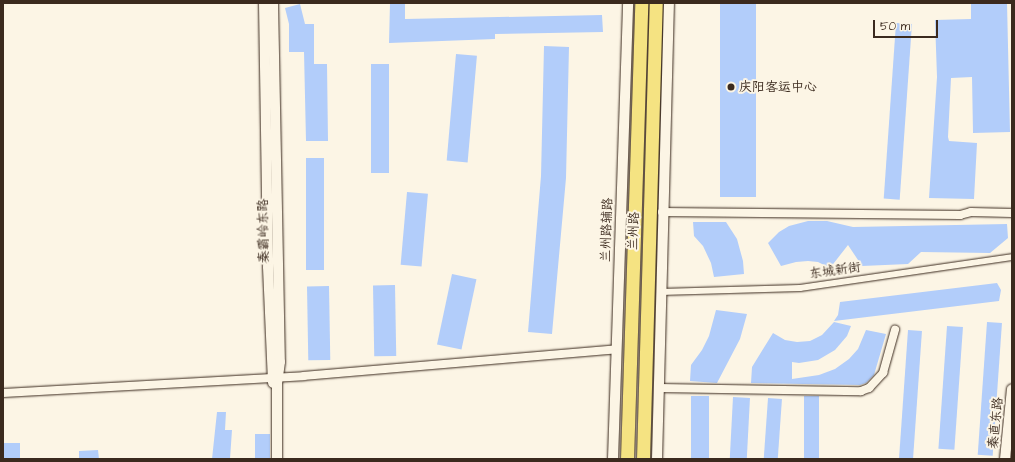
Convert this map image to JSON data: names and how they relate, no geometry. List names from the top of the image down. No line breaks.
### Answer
{"streets":{"main road":["兰州路"],"street":["兰州路辅路","秦霸岭东路","东城新街","秦直东路"]},"places":["庆阳客运中心"],"scale_bar":"50 m"}
